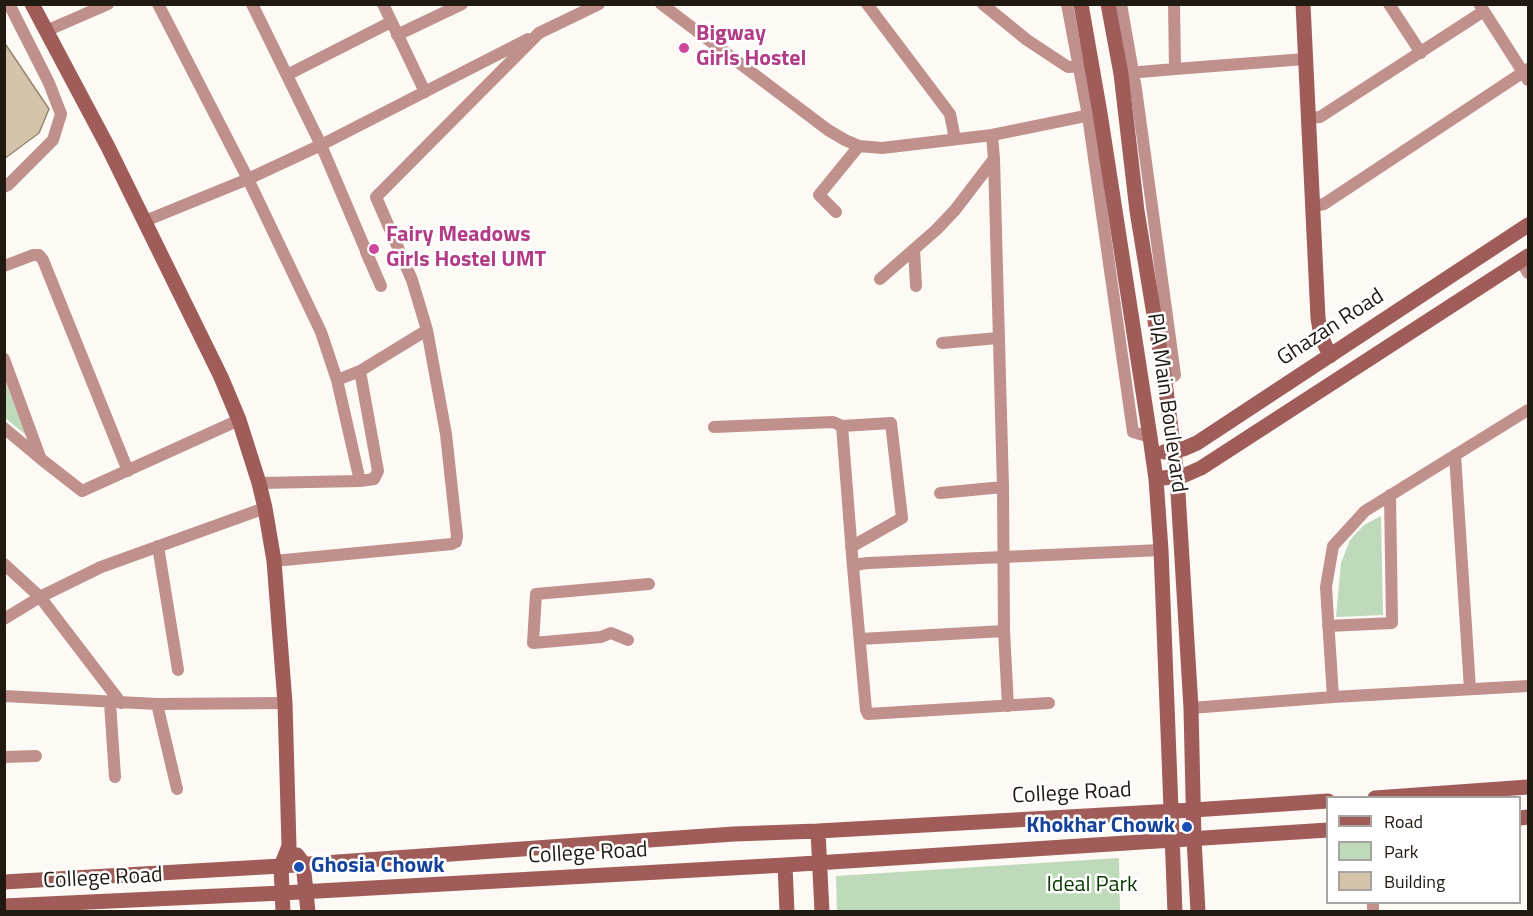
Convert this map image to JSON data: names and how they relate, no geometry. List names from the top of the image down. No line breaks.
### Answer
{"streets":{"main road":["Ghazan Road","PIA Main Boulevard","College Road"]},"crossings":[["Ghazan Road","PIA Main Boulevard"],["PIA Main Boulevard","College Road"]],"parks":["Ideal Park"],"places":["Bigway Girls Hostel","Fairy Meadows Girls Hostel UMT","Khokhar Chowk","Ghosia Chowk"],"legend":["Road","Park","Building"]}
